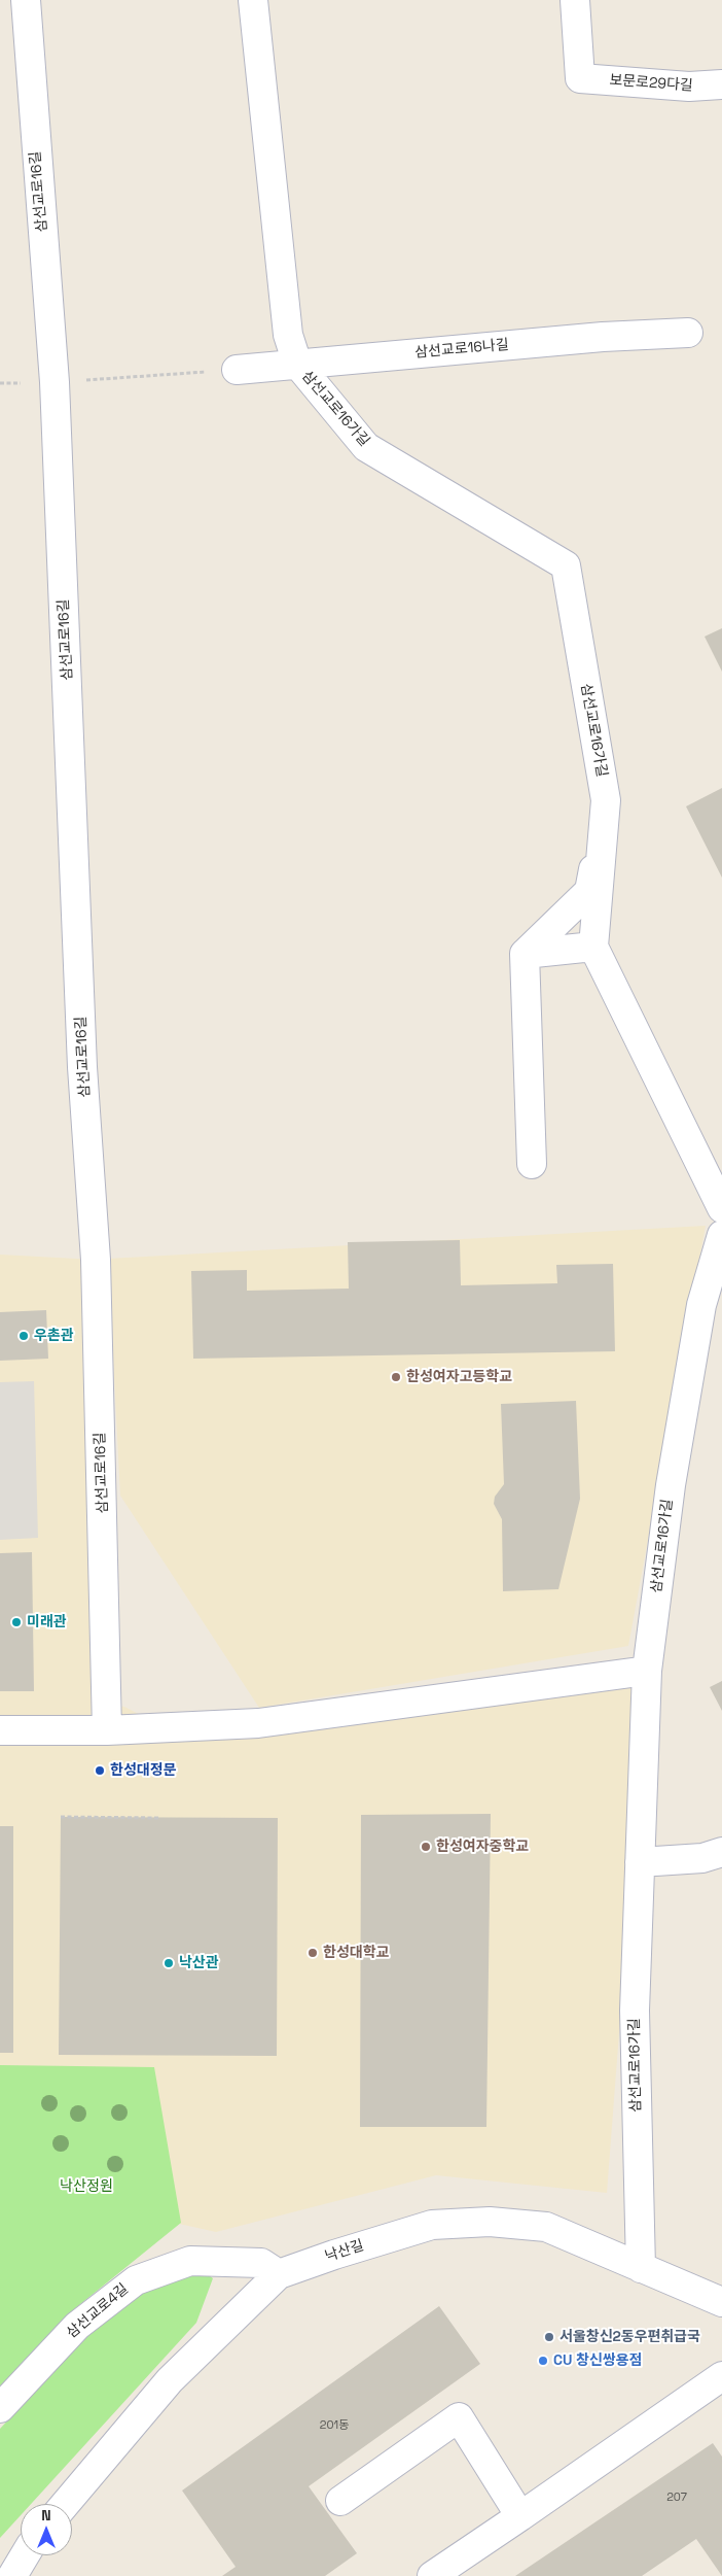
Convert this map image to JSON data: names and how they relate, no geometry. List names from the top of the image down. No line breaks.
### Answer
{"streets":{"street":["보문로29다길","삼선교로16길","삼선교로16나길","삼선교로16가길","낙산길","삼선교로4길"]},"crossings":[["삼선교로16나길","삼선교로16가길"],["삼선교로16가길","낙산길"],["낙산길","삼선교로4길"]],"parks":["낙산정원"],"places":["우촌관","한성여자고등학교","미래관","한성대정문","한성여자중학교","한성대학교","낙산관","서울창신2동우편취급국","CU 창신쌍용점"],"house_numbers":["201동","207"],"north":"top"}
